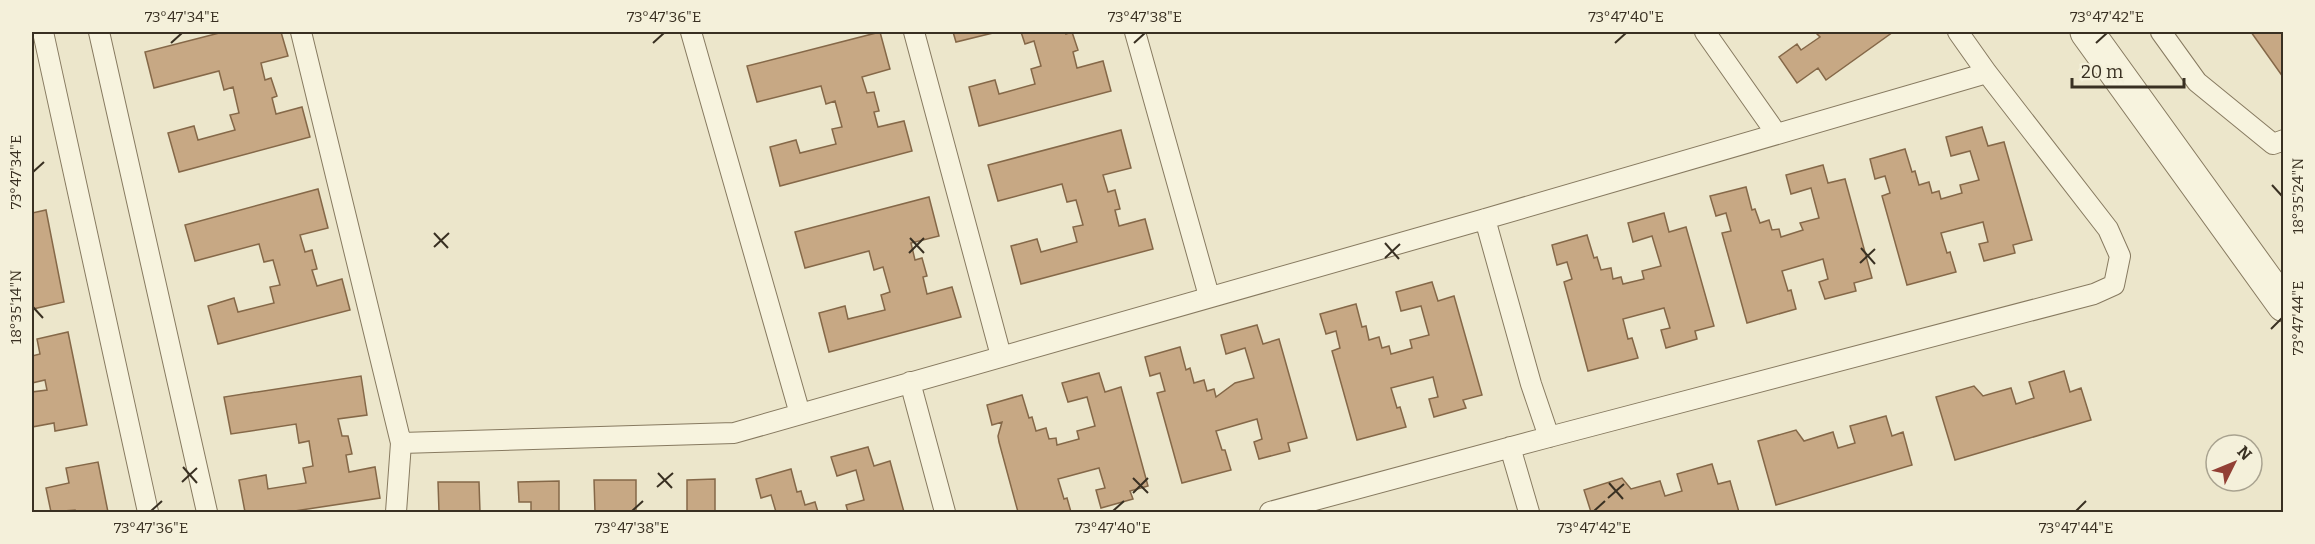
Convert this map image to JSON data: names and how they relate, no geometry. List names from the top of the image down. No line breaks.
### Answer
{"scale_bar":"20 m","north":"top right","coordinates":["73°47'34\"E","73°47'36\"E","73°47'38\"E","73°47'40\"E","73°47'42\"E","18°35'24\"N","18°35'14\"N","73°47'44\"E"]}
